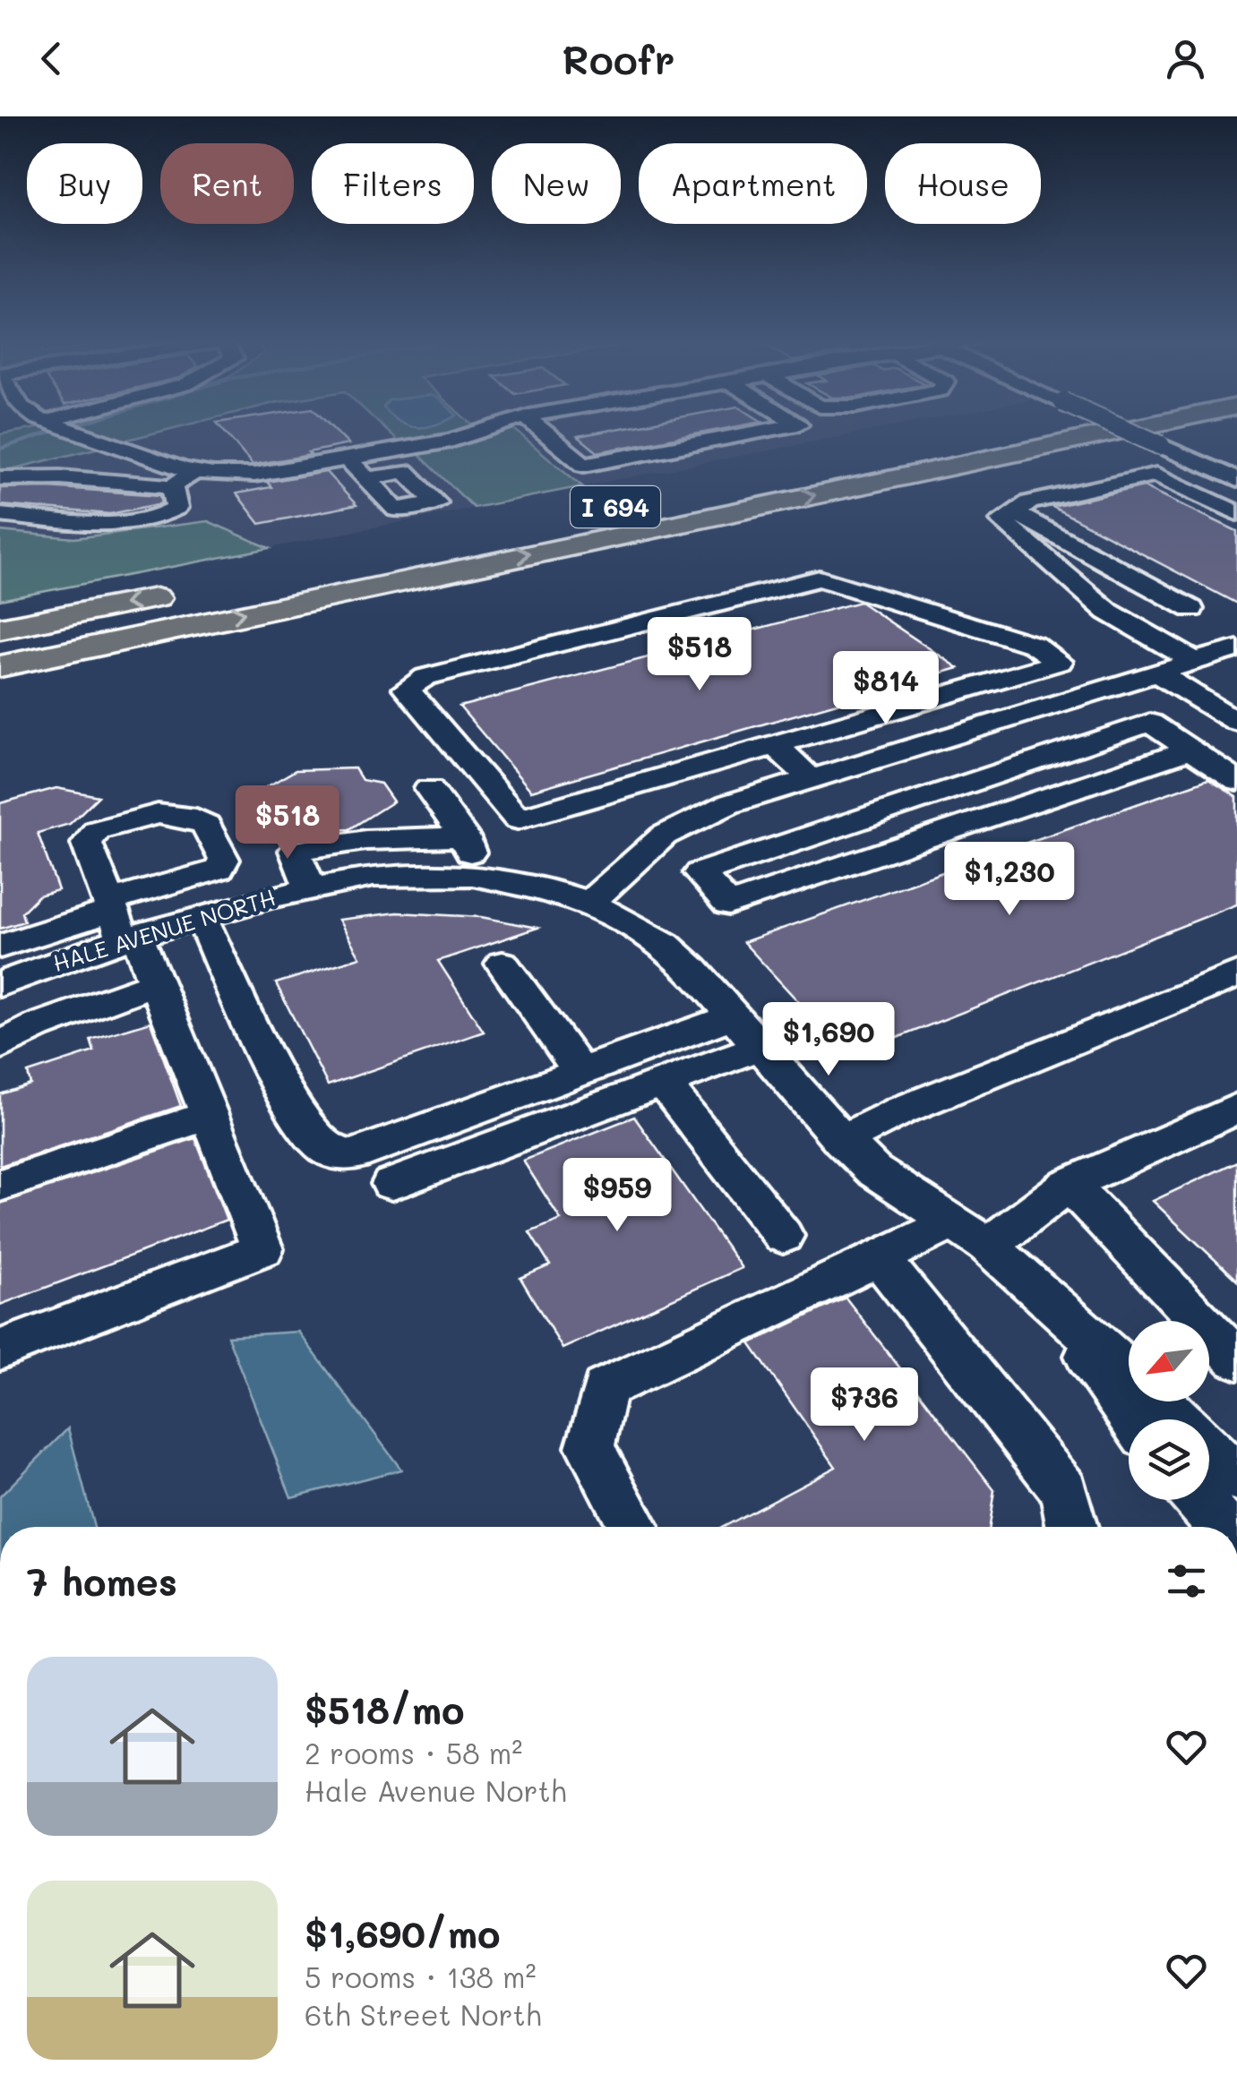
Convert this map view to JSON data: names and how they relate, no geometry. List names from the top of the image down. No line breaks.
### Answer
{"streets":{"highway":["I 694"],"street":["HALE AVENUE NORTH"]},"north":"bottom left","page":{"header":"Roofr","chip":["Buy","Rent","Filters","New","Apartment","House"],"price":["$518","$814","$518","$1,230","$1,690","$959","$736"],"heading":"7 homes","list":[{"name":"$518/mo","note":"2 rooms · 58 m² · Hale Avenue North"},{"name":"$1,690/mo","note":"5 rooms · 138 m² · 6th Street North"}]}}
